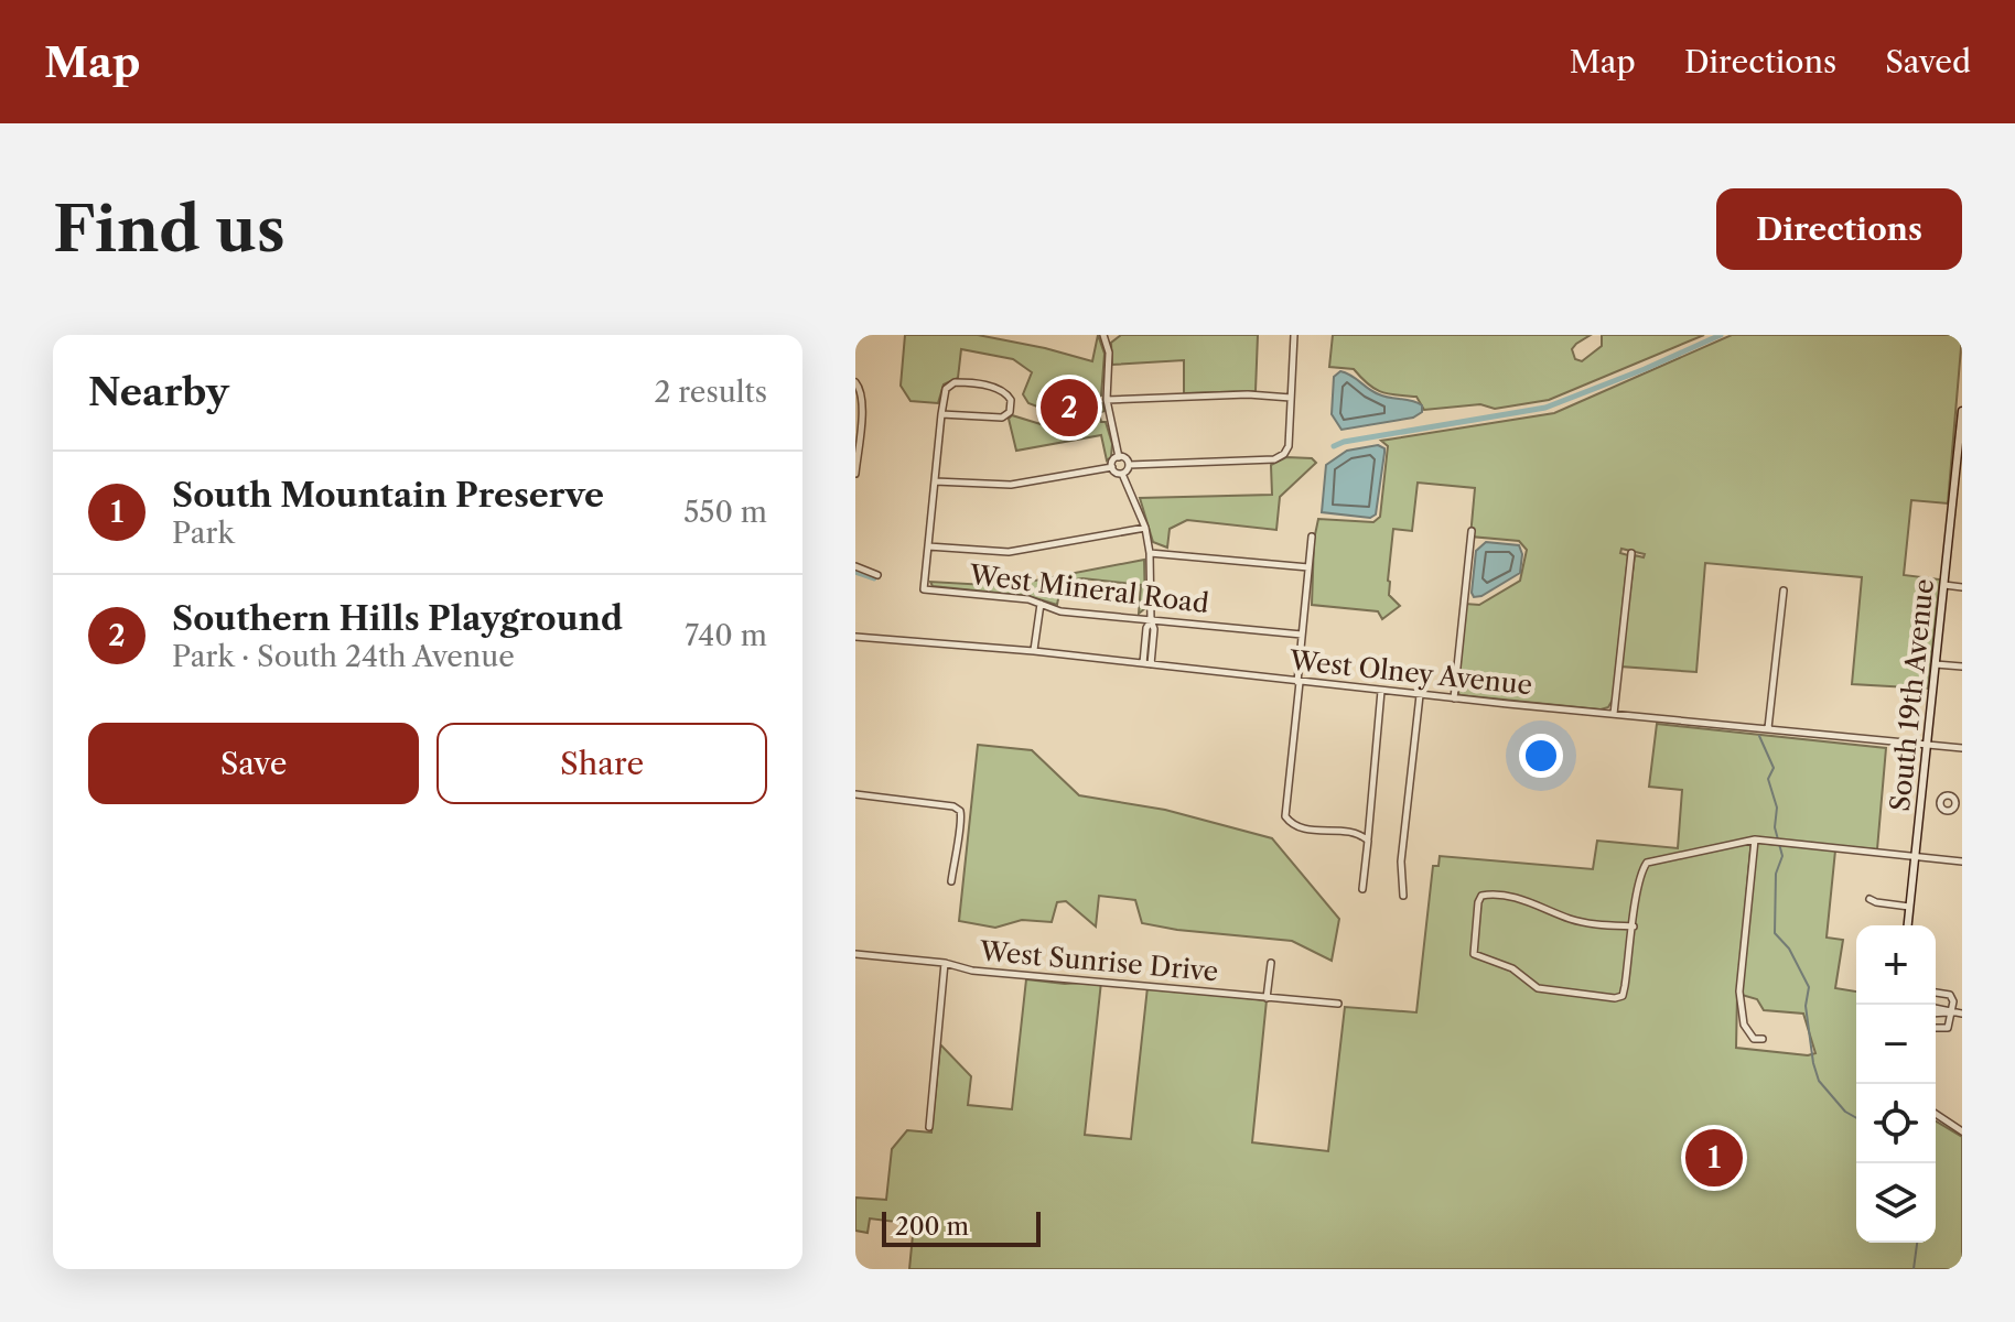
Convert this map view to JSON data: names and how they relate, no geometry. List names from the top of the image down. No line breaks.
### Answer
{"streets":{"street":["West Mineral Road","West Olney Avenue","South 19th Avenue","West Sunrise Drive"]},"crossings":[["West Olney Avenue","South 19th Avenue"]],"scale_bar":"200 m","page":{"header":"Map","nav":["Map","Directions","Saved"],"buttons":["Directions",["Save","Share"]],"title":"Find us","heading":["Nearby","2 results"],"pins":["2","1"],"list":[{"mark":"1","name":"South Mountain Preserve","note":"Park","value":"550 m"},{"mark":"2","name":"Southern Hills Playground","note":"Park · South 24th Avenue","value":"740 m"}],"map_buttons":["+","−"],"scale":"200 m"}}
